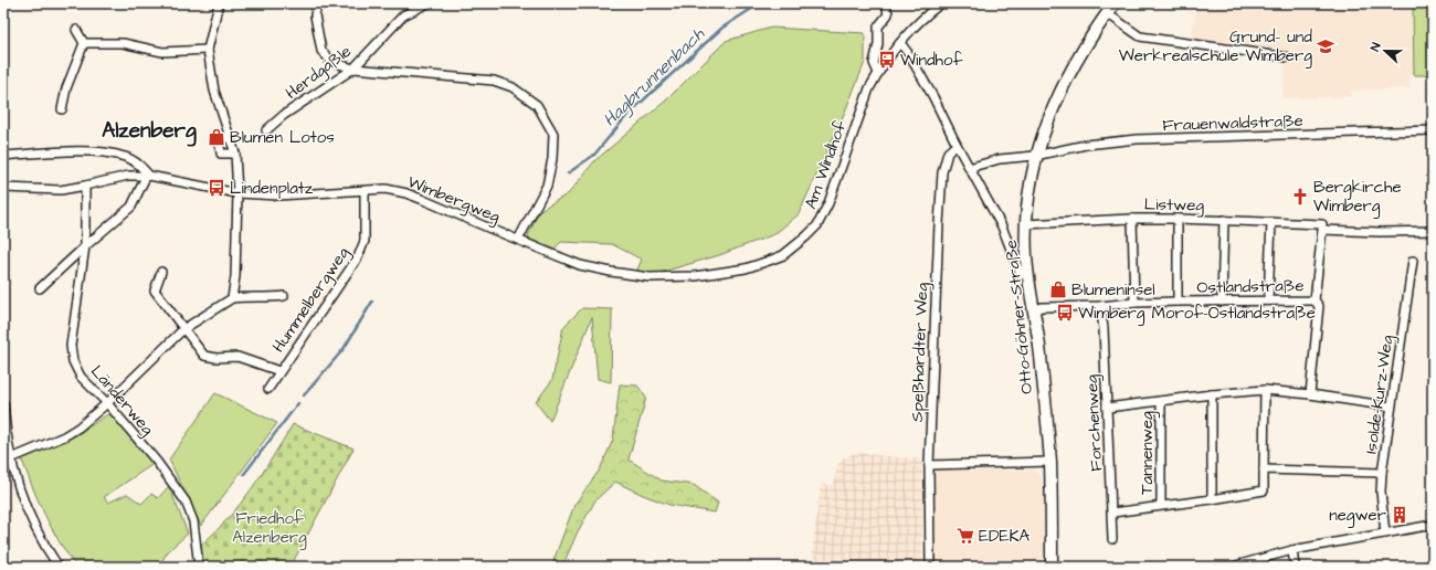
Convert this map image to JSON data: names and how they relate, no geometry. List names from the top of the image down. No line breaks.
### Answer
{"streets":{"street":["Herdgäßle","Frauenwaldstraße","Am Windhof","Wimbergweg","Listweg","Ostlandstraße","Hummelbergweg","Otto-Göhner-Straße","Speßhardter Weg","Isolde-Kurz-Weg","Länderweg","Forchenweg","Tannenweg"]},"crossings":[["Frauenwaldstraße","Otto-Göhner-Straße"],["Am Windhof","Wimbergweg"],["Wimbergweg","Hummelbergweg"],["Wimbergweg","Länderweg"],["Listweg","Otto-Göhner-Straße"],["Ostlandstraße","Otto-Göhner-Straße"],["Ostlandstraße","Forchenweg"]],"districts":["Alzenberg"],"water":["Hagbrunnenbach"],"parks":["Friedhof Alzenberg"],"places":{"school or university":["Grund- und Werkrealschule Wimberg"],"bus stop":["Windhof","Lindenplatz","Wimberg Morof-Ostlandstraße"],"shop":["Blumen Lotos","Blumeninsel"],"church":["Bergkirche Wimberg"],"building":["negwer"],"supermarket":["EDEKA"]},"north":"left"}
